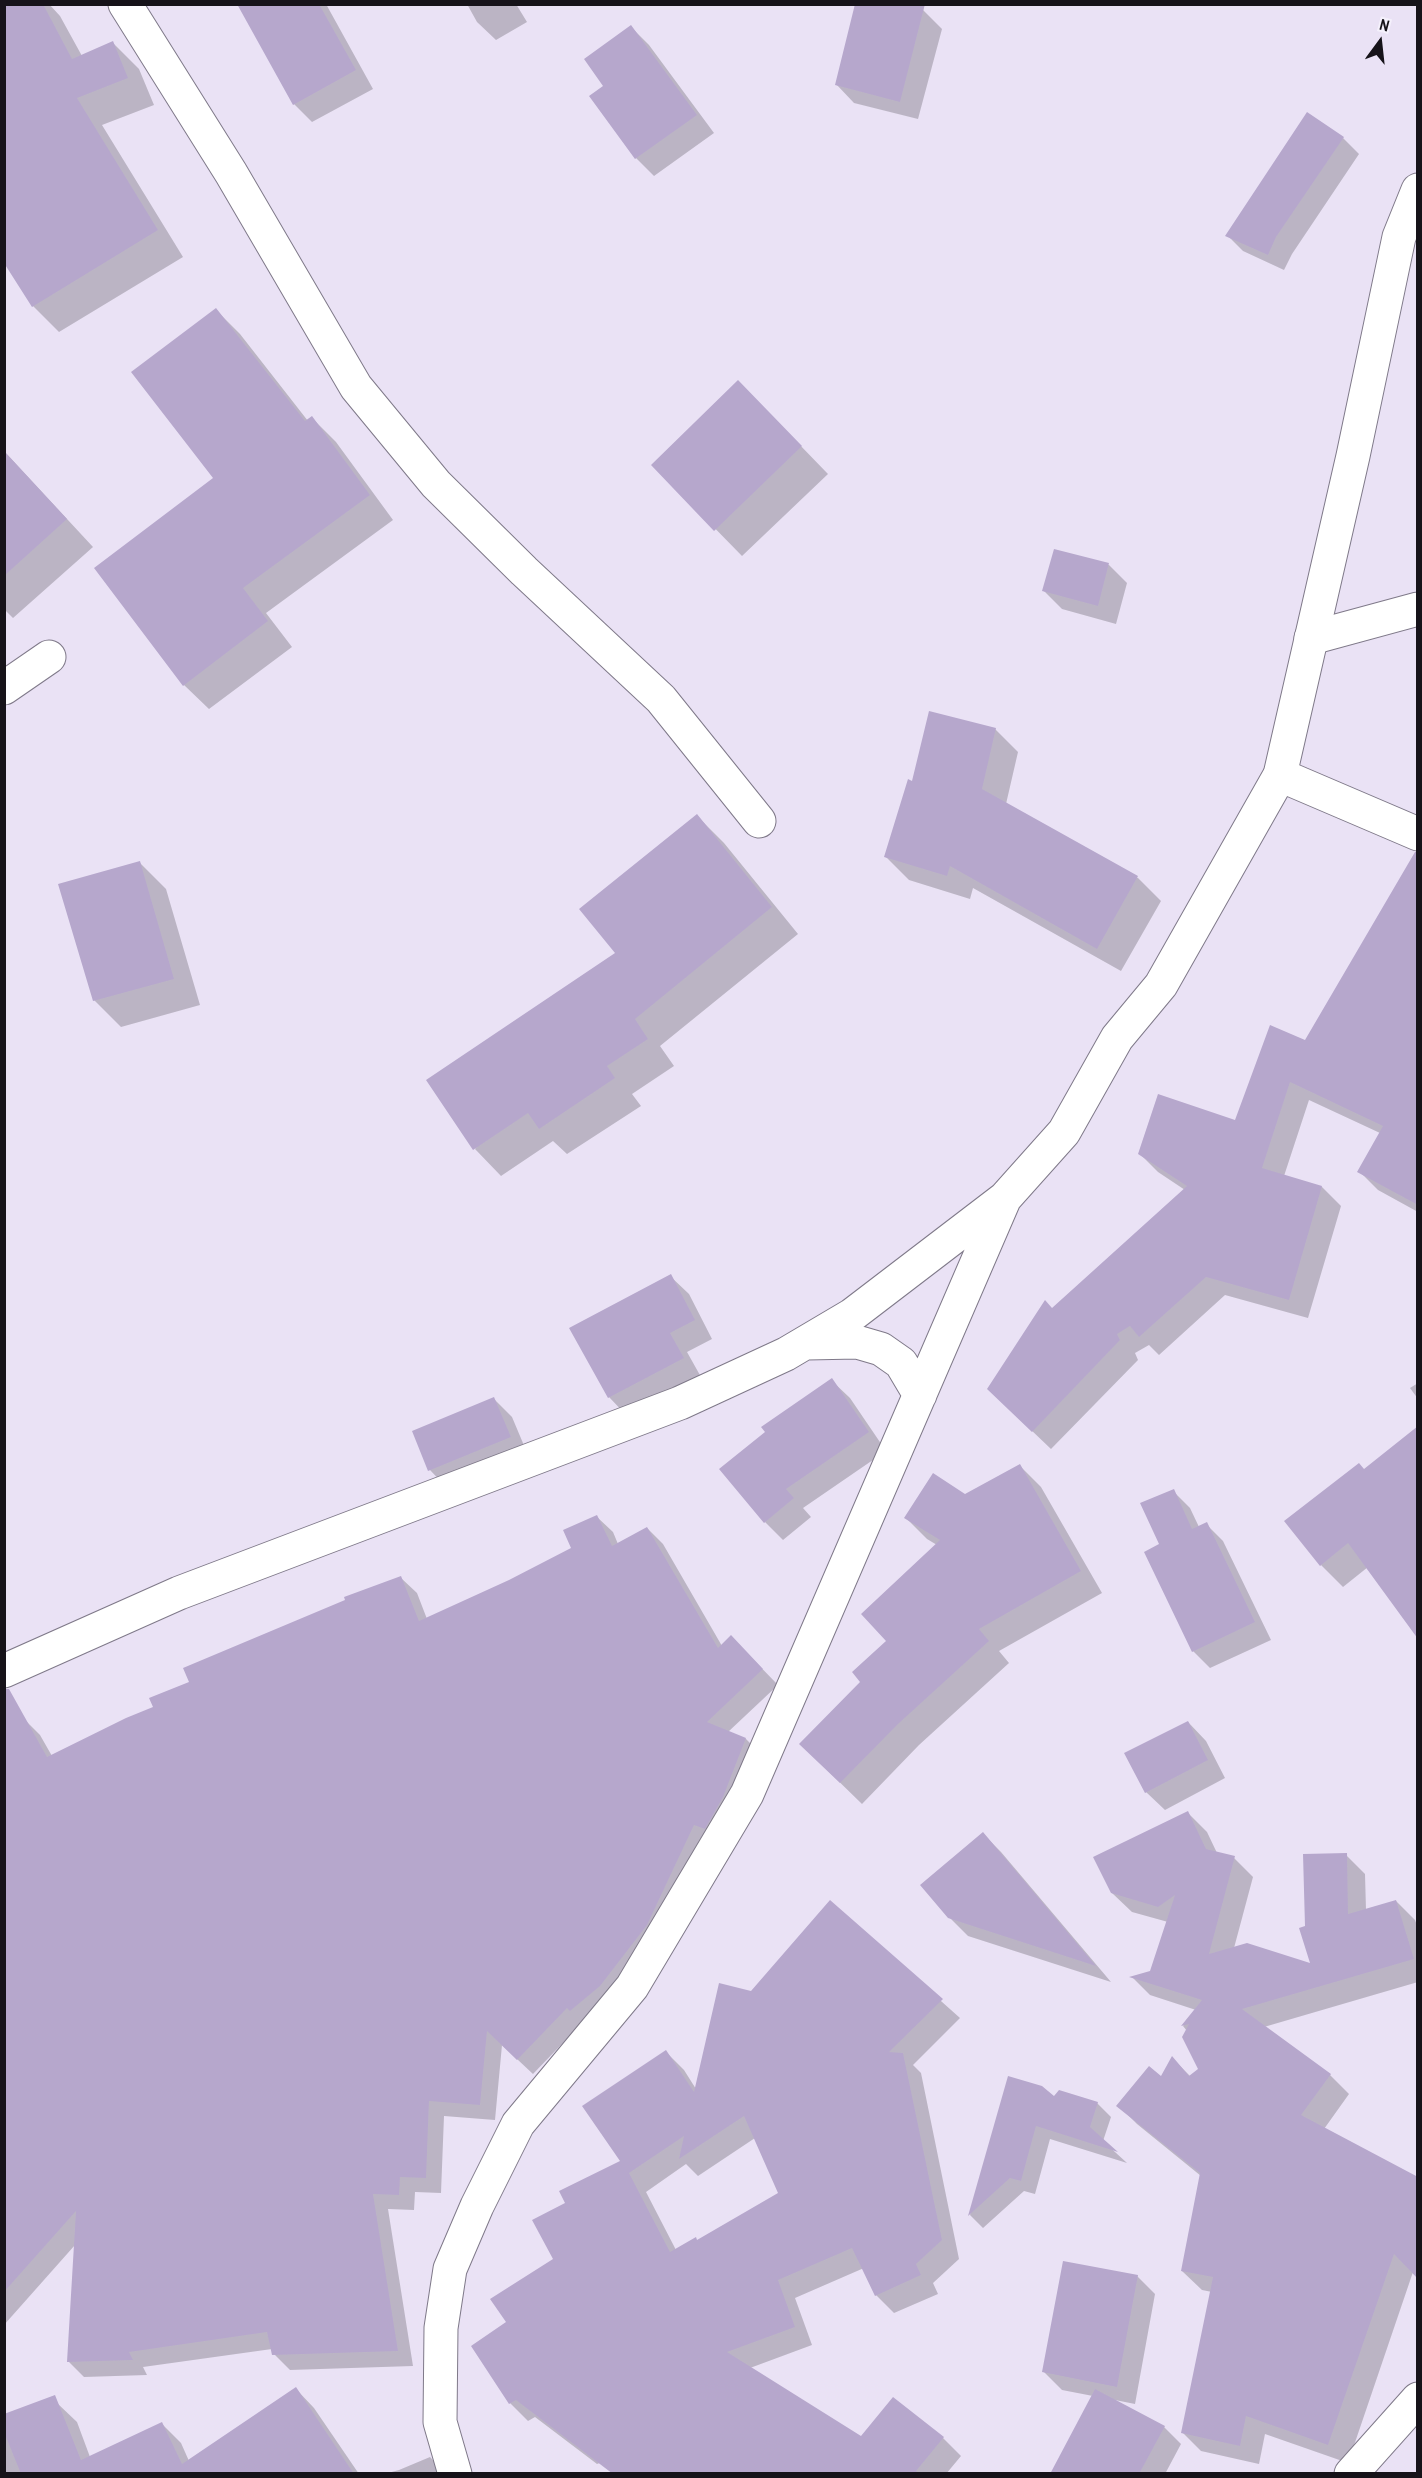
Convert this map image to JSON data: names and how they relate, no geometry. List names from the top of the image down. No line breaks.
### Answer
{"north":"top"}
